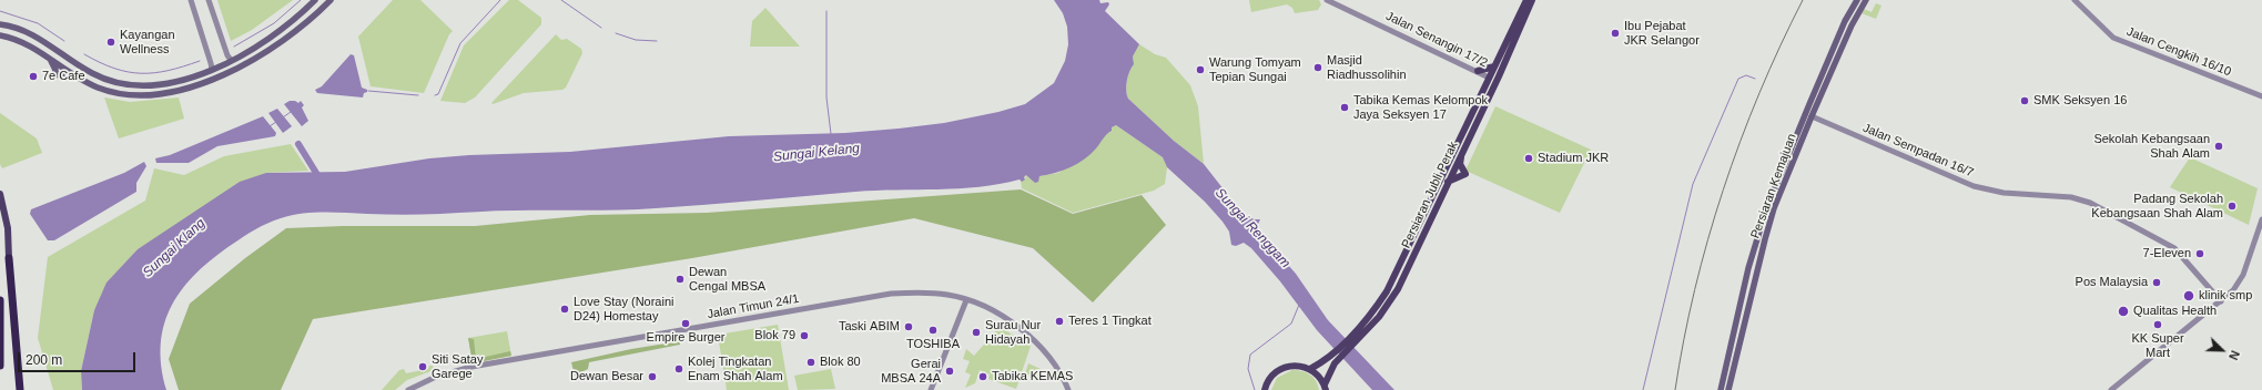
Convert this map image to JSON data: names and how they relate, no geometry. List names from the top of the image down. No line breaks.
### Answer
{"streets":{"main road":["Persiaran Kemajuan","Persiaran Jubli Perak"],"street":["Jalan Senangin 17/2","Jalan Cengkih 16/10","Jalan Sempadan 16/7","Jalan Timun 24/1"]},"crossings":[["Jalan Senangin 17/2","Persiaran Jubli Perak"],["Jalan Sempadan 16/7","Persiaran Kemajuan"]],"water":["Sungai Kelang","Sungai Renggam","Sungai Klang"],"places":["Ibu Pejabat JKR Selangor","Kayangan Wellness","Masjid Riadhussolihin","Warung Tomyam Tepian Sungai","7e Cafe","SMK Seksyen 16","Tabika Kemas Kelompok Jaya Seksyen 17","Sekolah Kebangsaan Shah Alam","Stadium JKR","Padang Sekolah Kebangsaan Shah Alam","7-Eleven","Dewan Cengal MBSA","Pos Malaysia","klinik smp","Love Stay (Noraini D24) Homestay","Qualitas Health","Teres 1 Tingkat","Empire Burger","KK Super Mart","Taski ABIM","TOSHIBA","Surau Nur Hidayah","Blok 79","Blok 80","Siti Satay Garege","Kolej Tingkatan Enam Shah Alam","Gerai MBSA 24A","Dewan Besar","Tabika KEMAS"],"scale_bar":"200 m","north":"bottom right"}
